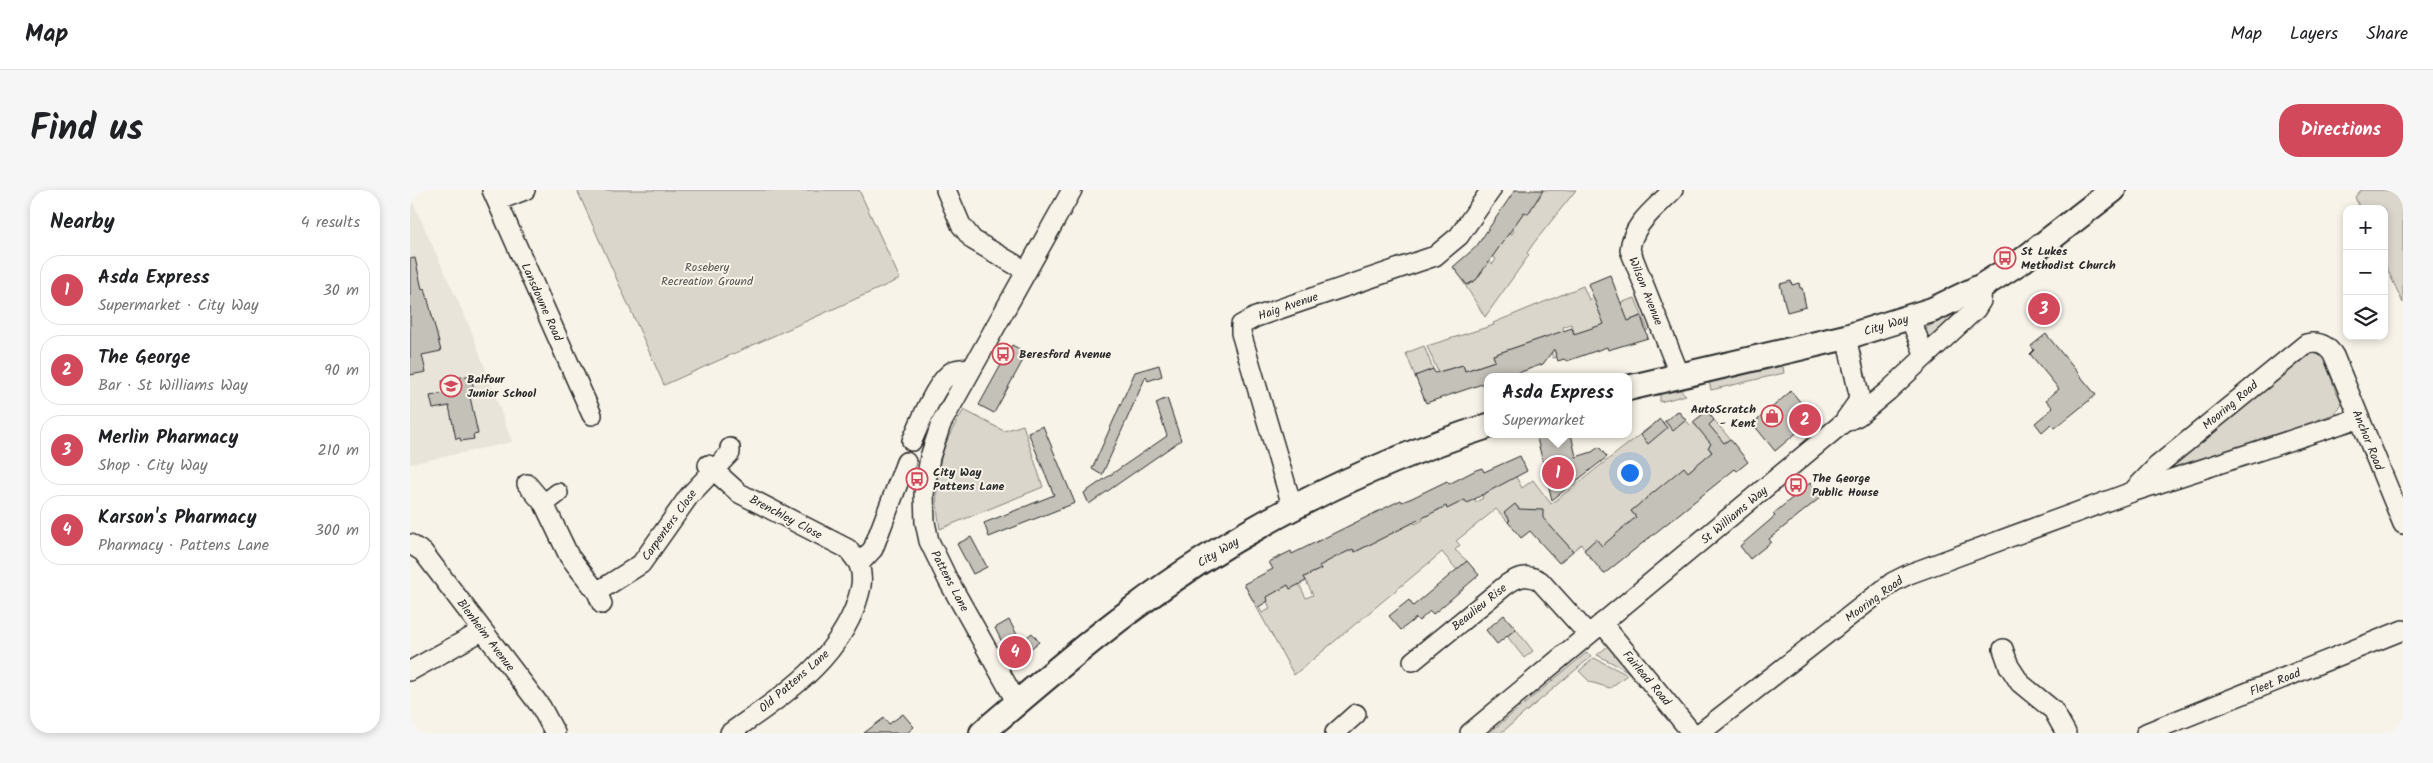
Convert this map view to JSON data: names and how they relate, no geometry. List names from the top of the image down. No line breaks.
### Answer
{"streets":{"main road":["City Way"],"street":["Wilson Avenue","Lansdowne Road","Haig Avenue","Mooring Road","Anchor Road","St Williams Way","Brenchley Close","Carpenters Close","Pattens Lane","Beaulieu Rise","Blenheim Avenue","Fairlead Road","Old Pattens Lane","Fleet Road"]},"crossings":[["Wilson Avenue","City Way"],["Haig Avenue","City Way"],["City Way","St Williams Way"],["City Way","Pattens Lane"],["Mooring Road","Anchor Road"],["St Williams Way","Beaulieu Rise"],["St Williams Way","Fairlead Road"],["Brenchley Close","Carpenters Close"],["Brenchley Close","Old Pattens Lane"],["Beaulieu Rise","Fairlead Road"]],"parks":["Rosebery Recreation Ground"],"places":{"bus stop":["St Lukes Methodist Church","Beresford Avenue","City Way Pattens Lane","The George Public House"],"school or university":["Balfour Junior School"],"shop":["AutoScratch - Kent"]},"page":{"header":"Map","nav":["Map","Layers","Share"],"title":"Find us","buttons":"Directions","heading":["Nearby","4 results"],"map_buttons":["+","−"],"list":[{"mark":"1","name":"Asda Express","note":"Supermarket · City Way","value":"30 m"},{"mark":"2","name":"The George","note":"Bar · St Williams Way","value":"90 m"},{"mark":"3","name":"Merlin Pharmacy","note":"Shop · City Way","value":"210 m"},{"mark":"4","name":"Karson's Pharmacy","note":"Pharmacy · Pattens Lane","value":"300 m"}],"pins":["3","2","1","4"],"popup":["Asda Express","Supermarket"]}}
